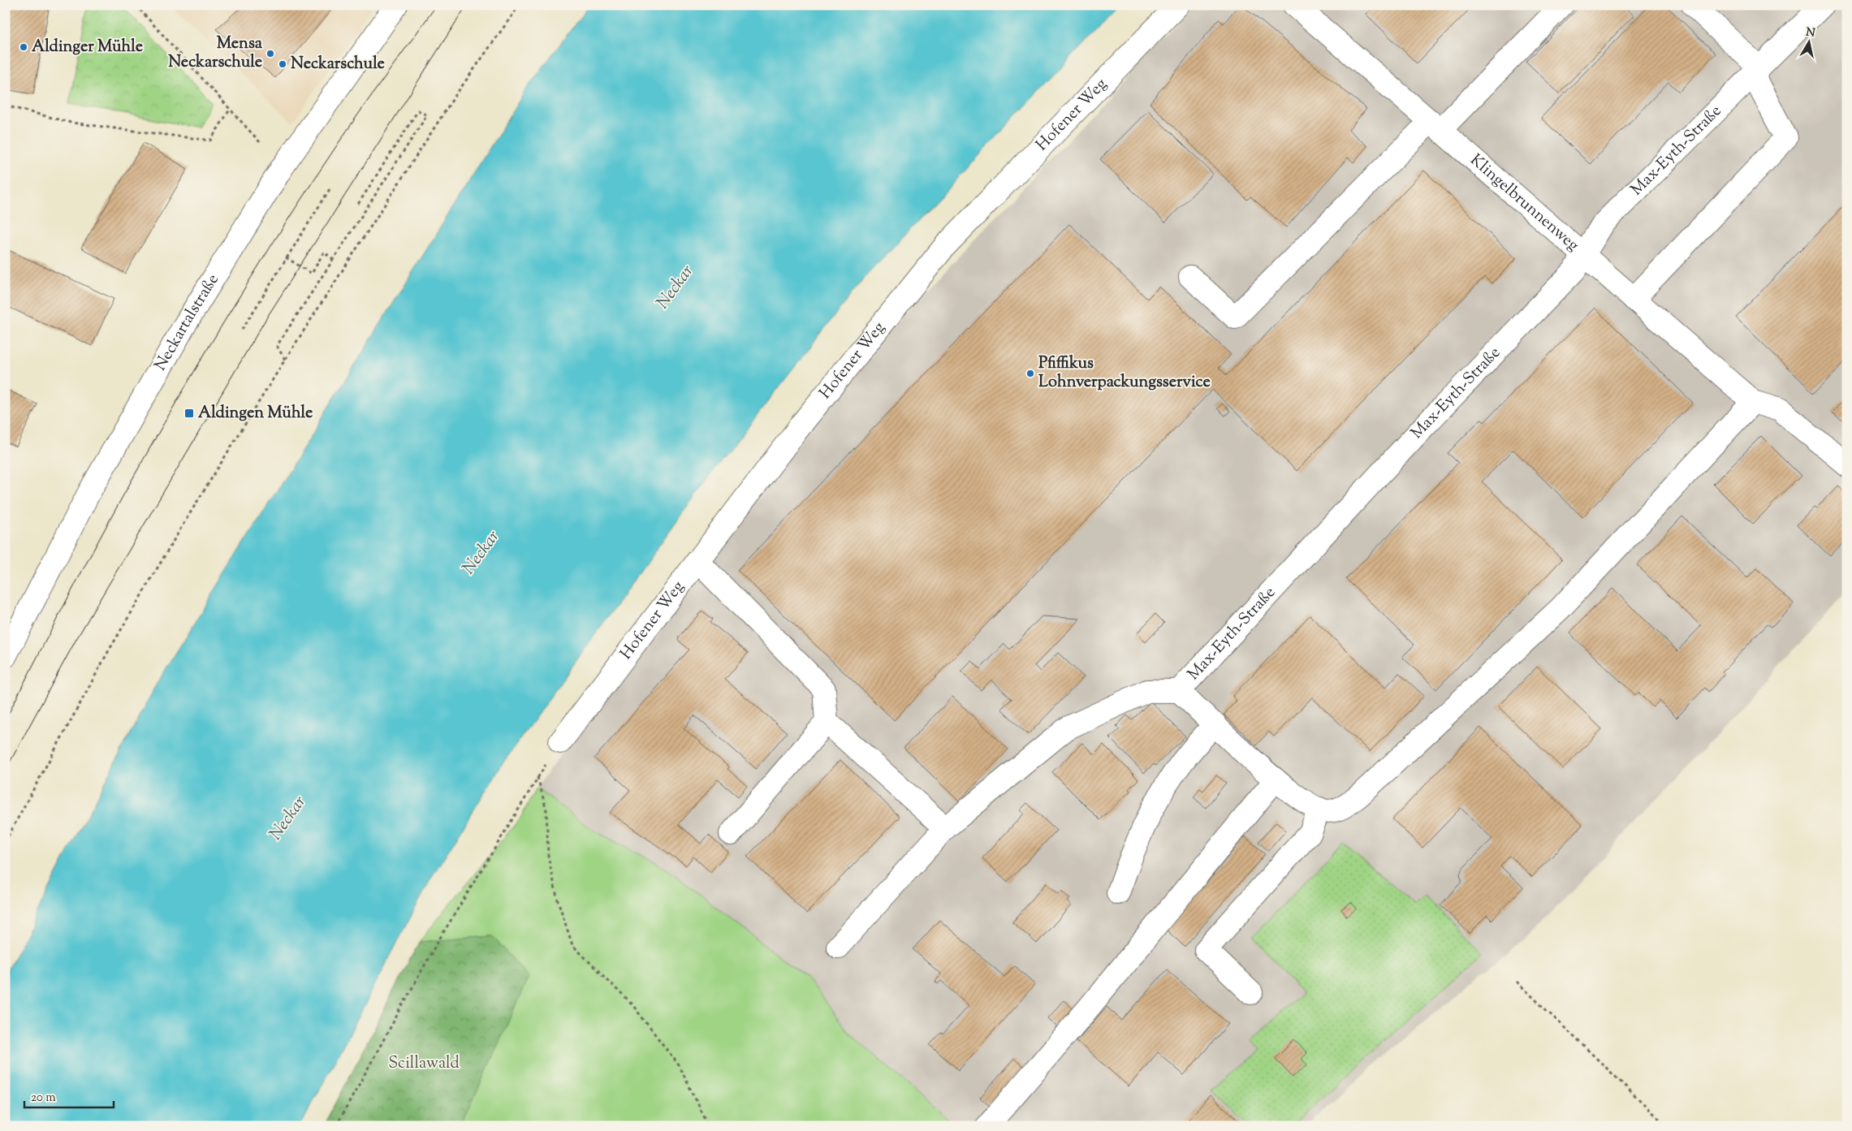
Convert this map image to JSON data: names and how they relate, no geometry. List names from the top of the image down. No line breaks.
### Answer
{"streets":{"street":["Hofener Weg","Max-Eyth-Straße","Klingelbrunnenweg","Neckartalstraße"]},"crossings":[["Max-Eyth-Straße","Klingelbrunnenweg"]],"water":["Neckar"],"parks":["Scillawald"],"places":{"other":["Aldinger Mühle","Mensa Neckarschule","Neckarschule","Pfiffikus Lohnverpackungsservice"],"transit":["Aldingen Mühle"]},"scale_bar":"20 m","north":"top"}
